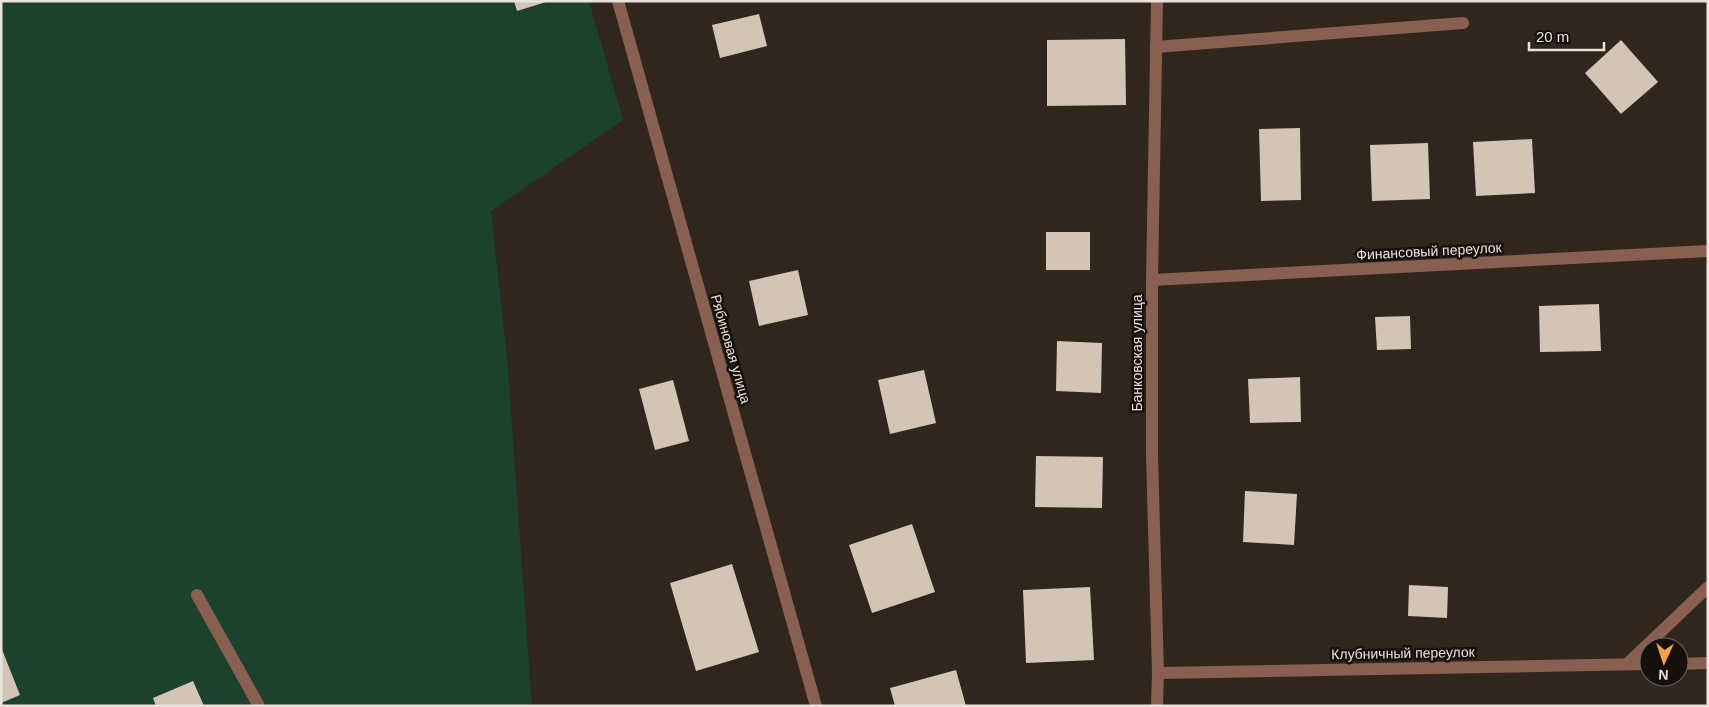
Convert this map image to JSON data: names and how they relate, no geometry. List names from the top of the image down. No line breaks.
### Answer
{"streets":{"street":["Финансовый переулок","Рябиновая улица","Банковская улица","Клубничный переулок"]},"crossings":[["Финансовый переулок","Банковская улица"],["Банковская улица","Клубничный переулок"]],"scale_bar":"20 m","north":"bottom"}
